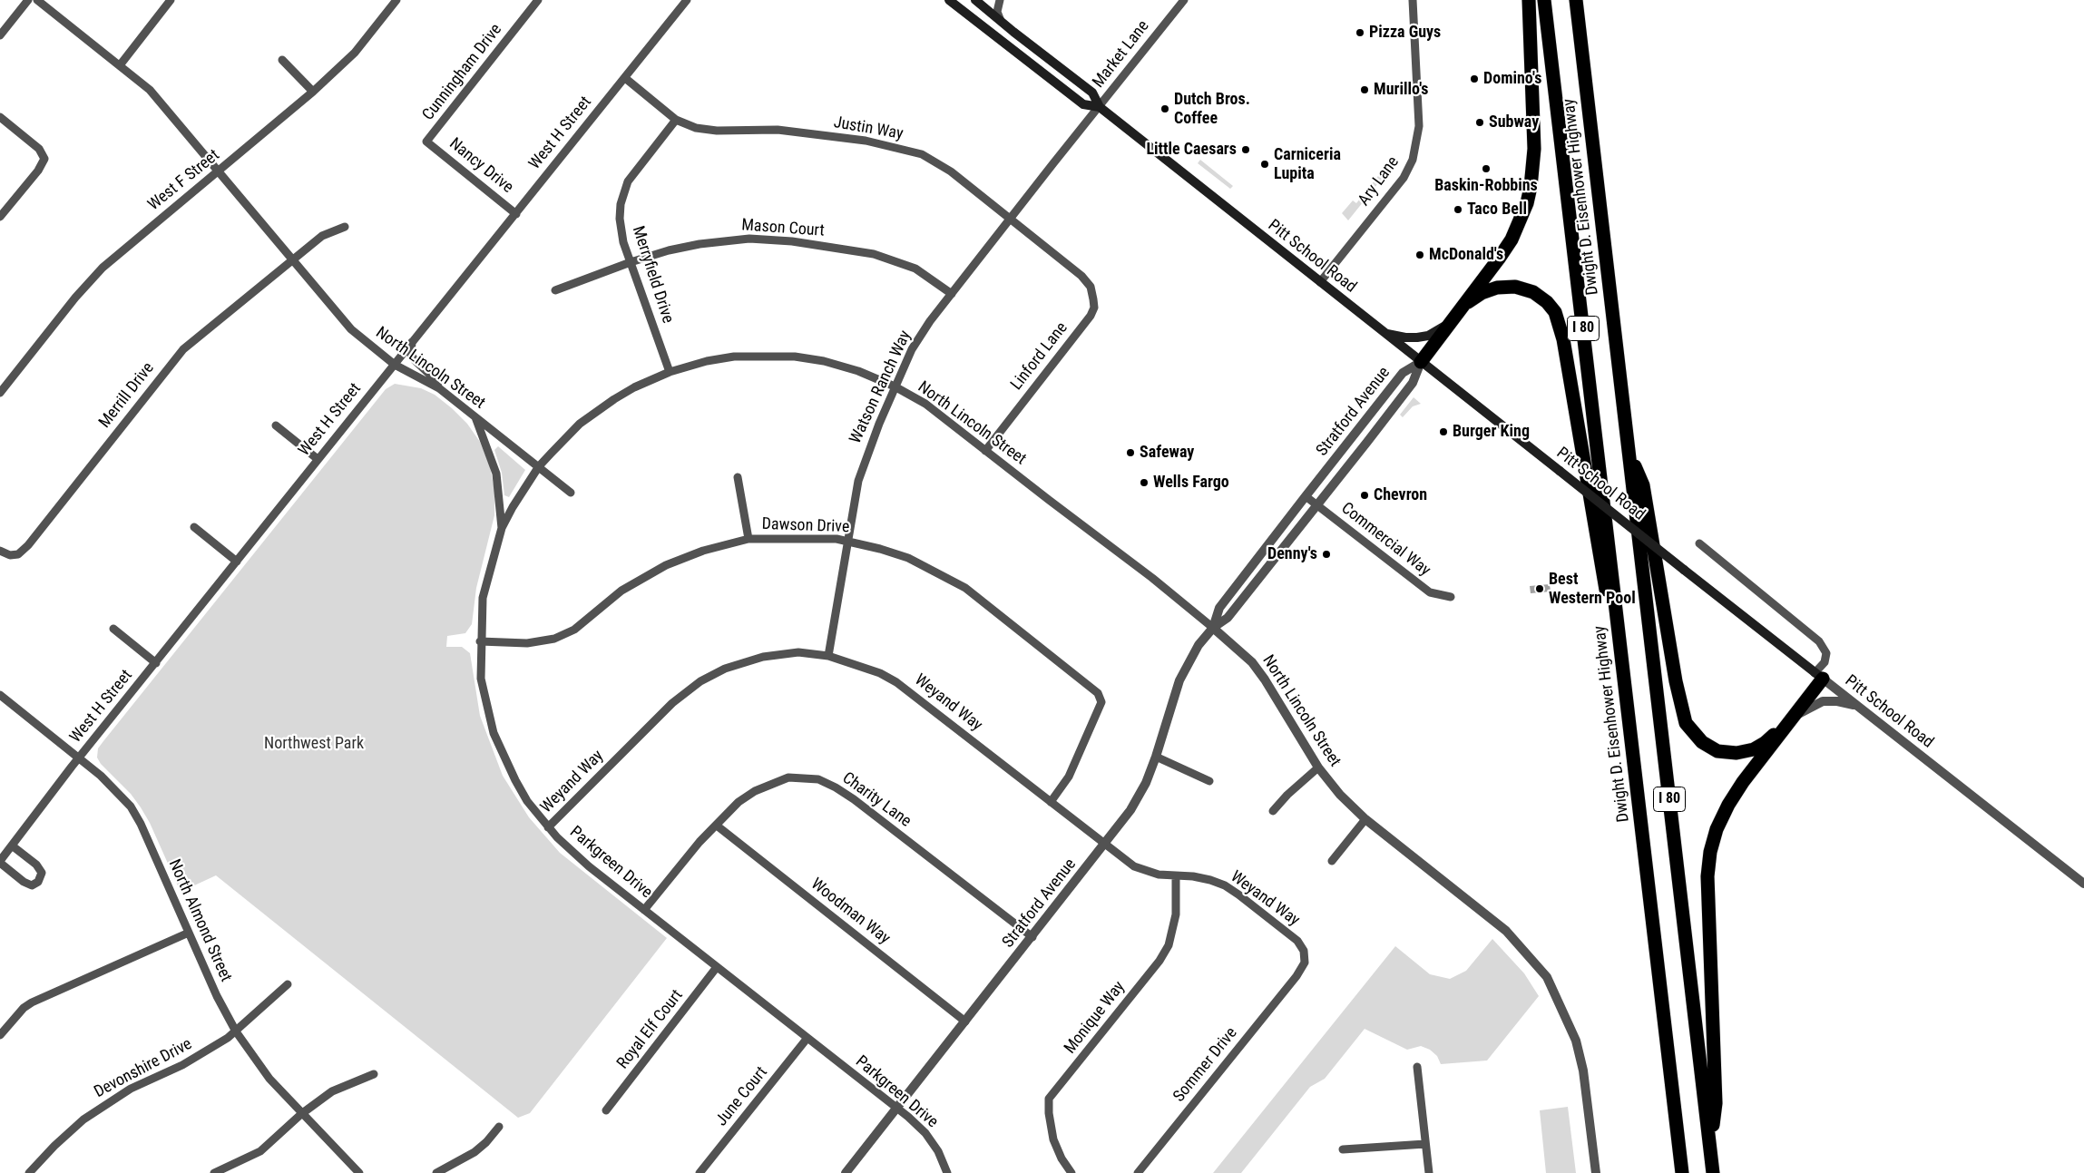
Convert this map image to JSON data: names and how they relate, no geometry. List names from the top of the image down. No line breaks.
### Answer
{"streets":{"highway":["Dwight D. Eisenhower Highway","I 80"],"main road":["Pitt School Road"],"street":["Market Lane","Cunningham Drive","Justin Way","West H Street","Nancy Drive","West F Street","Ary Lane","Mason Court","Merryfield Drive","Linford Lane","North Lincoln Street","Watson Ranch Way","Merrill Drive","Stratford Avenue","Dawson Drive","Commercial Way","Weyand Way","Charity Lane","Parkgreen Drive","Woodman Way","North Almond Street","Monique Way","Royal Elf Court","Sommer Drive","Devonshire Drive","June Court"]},"crossings":[["Market Lane","Pitt School Road"],["Market Lane","Watson Ranch Way"],["Cunningham Drive","Nancy Drive"],["Justin Way","West H Street"],["Justin Way","Merryfield Drive"],["Justin Way","Linford Lane"],["Justin Way","Watson Ranch Way"],["West H Street","Nancy Drive"],["West H Street","North Lincoln Street"],["West H Street","North Almond Street"],["West F Street","North Lincoln Street"],["Ary Lane","Pitt School Road"],["Mason Court","Merryfield Drive"],["Mason Court","Watson Ranch Way"],["Pitt School Road","Watson Ranch Way"],["Pitt School Road","Stratford Avenue"],["Merryfield Drive","North Lincoln Street"],["Linford Lane","North Lincoln Street"],["North Lincoln Street","Watson Ranch Way"],["North Lincoln Street","Merrill Drive"],["North Lincoln Street","Stratford Avenue"],["North Lincoln Street","Parkgreen Drive"],["Watson Ranch Way","Dawson Drive"],["Watson Ranch Way","Weyand Way"],["Stratford Avenue","Commercial Way"],["Stratford Avenue","Weyand Way"],["Stratford Avenue","Charity Lane"],["Stratford Avenue","Parkgreen Drive"],["Stratford Avenue","Woodman Way"],["Dawson Drive","Weyand Way"],["Dawson Drive","Parkgreen Drive"],["Weyand Way","Parkgreen Drive"],["Weyand Way","Monique Way"],["Weyand Way","Sommer Drive"],["Charity Lane","Parkgreen Drive"],["Charity Lane","Woodman Way"],["Parkgreen Drive","Royal Elf Court"],["Parkgreen Drive","June Court"],["North Almond Street","Devonshire Drive"]],"parks":["Northwest Park"],"places":["Pizza Guys","Domino's","Murillo's","Dutch Bros. Coffee","Subway","Little Caesars","Carniceria Lupita","Baskin-Robbins","Taco Bell","McDonald's","Burger King","Safeway","Wells Fargo","Chevron","Denny's","Best Western Pool"]}
